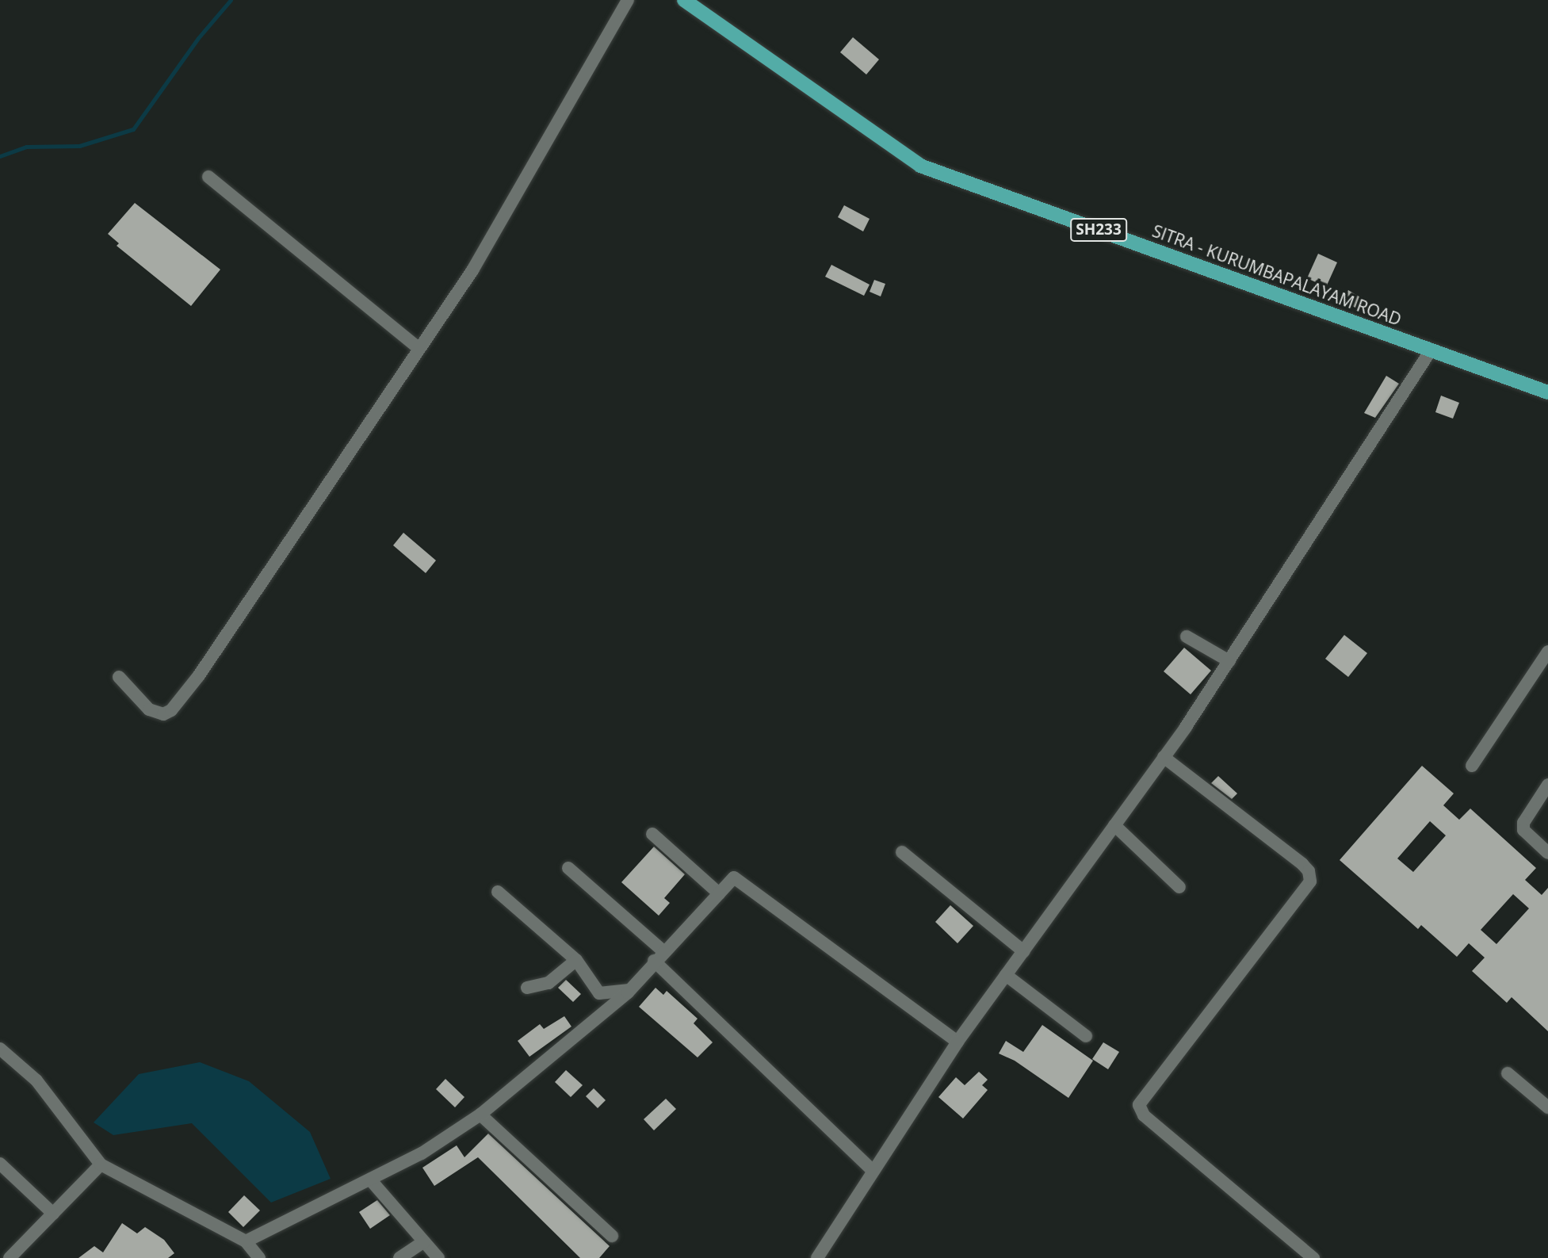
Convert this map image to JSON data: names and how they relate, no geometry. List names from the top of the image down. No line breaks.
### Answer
{"streets":{"main road":["SH233","SITRA - KURUMBAPALAYAM ROAD"]}}
